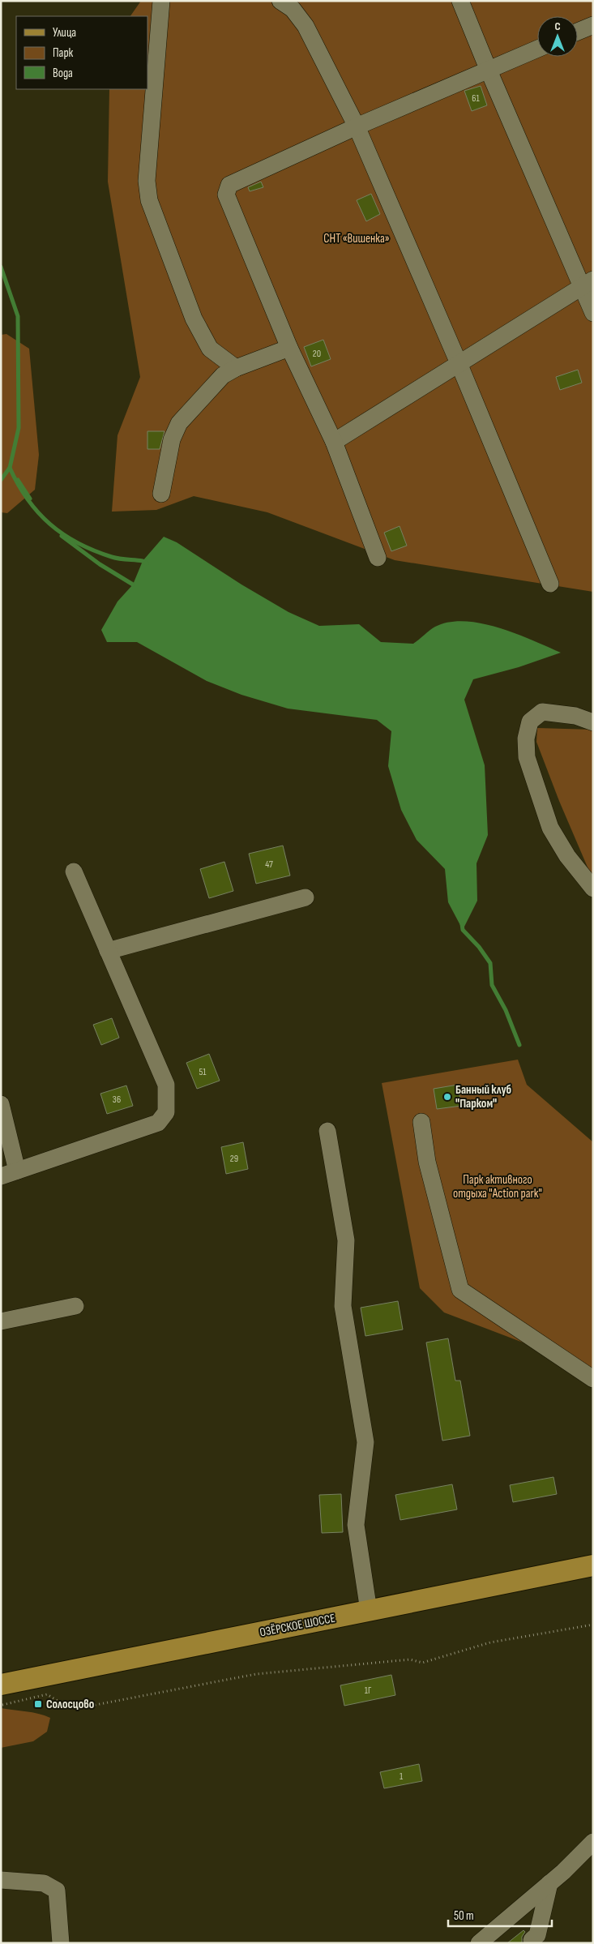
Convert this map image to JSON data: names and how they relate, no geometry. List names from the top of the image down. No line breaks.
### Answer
{"streets":{"main road":["ОЗЁРСКОЕ ШОССЕ"]},"parks":["СНТ «Вишенка»","Парк активного отдыха \"Action park\""],"places":{"other":["Банный клуб \"Парком\""],"transit":["Солосцово"]},"house_numbers":["61","20","47","51","36","29","1Г","1"],"legend":["Улица","Парк","Вода"],"scale_bar":"50 m","north":"top"}
